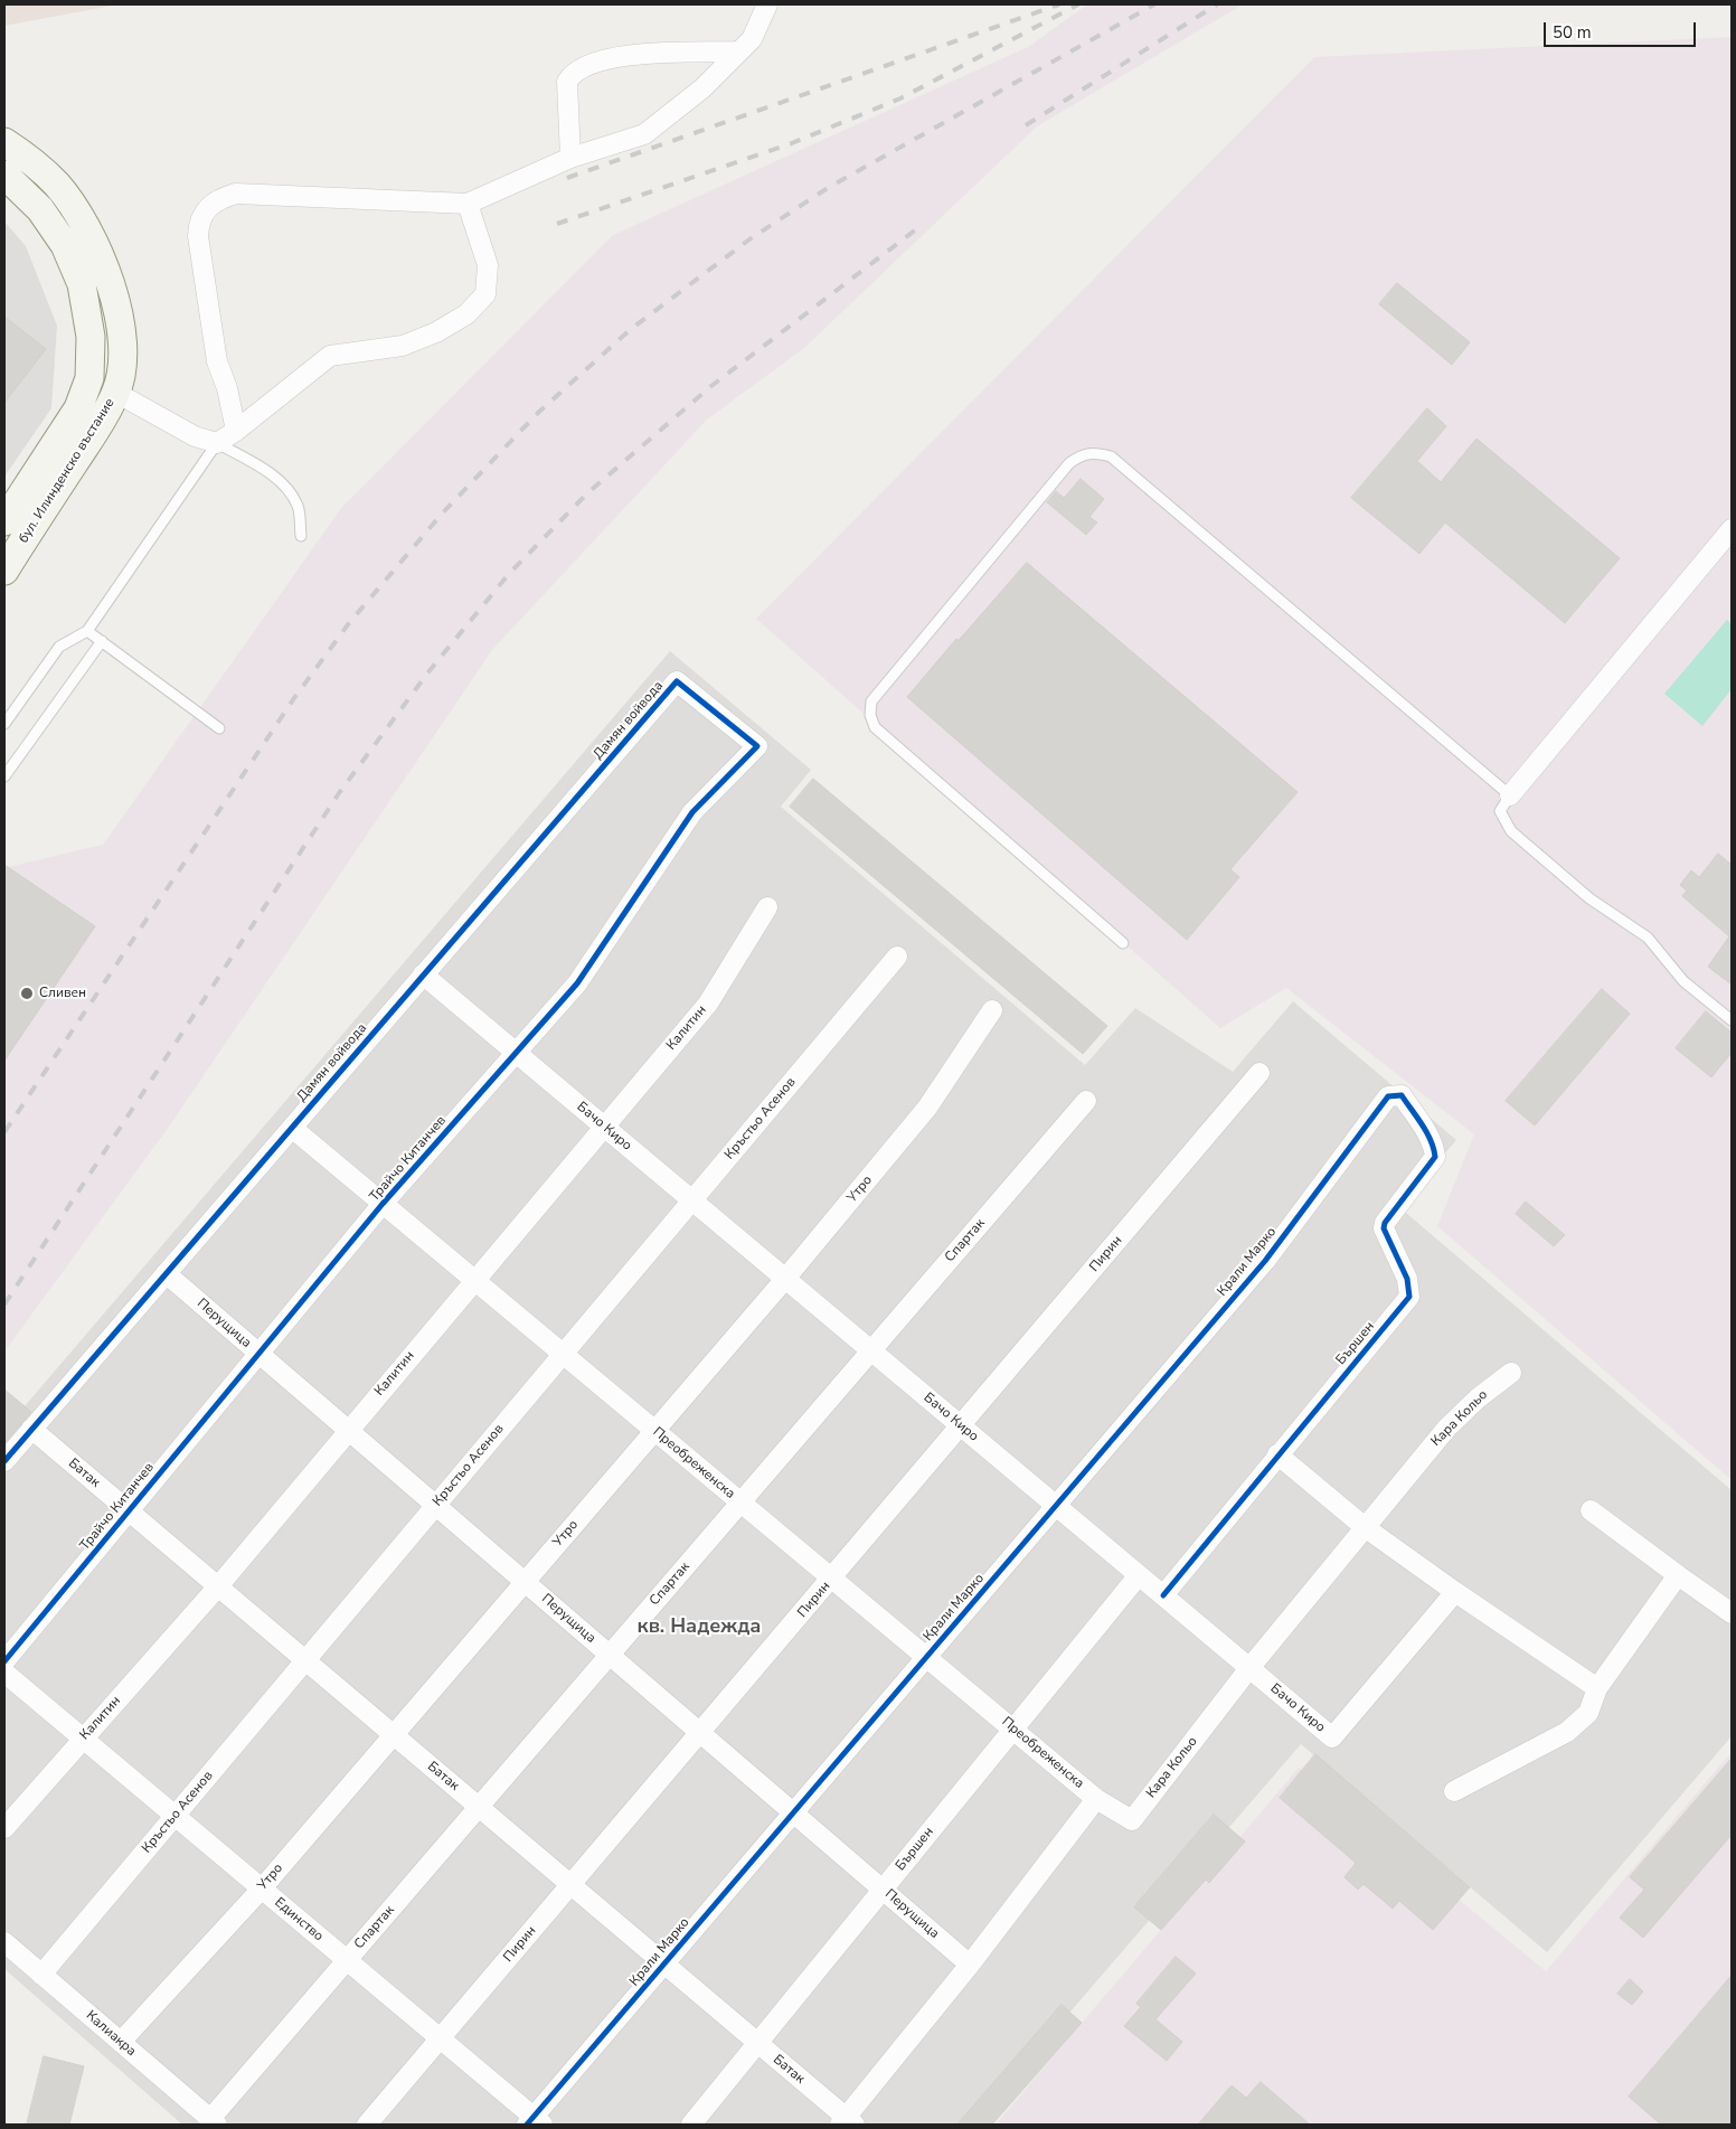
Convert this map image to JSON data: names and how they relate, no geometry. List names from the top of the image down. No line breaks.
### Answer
{"streets":{"main road":["бул. Илинденско въстание"],"street":["Дамян войвода","Калитин","Кръстьо Асенов","Бачо Киро","Трайчо Китанчев","Утро","Спартак","Пирин","Крали Марко","Перущица","Бършен","Кара Кольо","Преобреженска","Батак","Единство","Калиакра"]},"crossings":[["Дамян войвода","Бачо Киро"],["Дамян войвода","Трайчо Китанчев"],["Дамян войвода","Перущица"],["Дамян войвода","Преобреженска"],["Дамян войвода","Батак"],["Калитин","Бачо Киро"],["Калитин","Перущица"],["Калитин","Преобреженска"],["Калитин","Батак"],["Калитин","Единство"],["Кръстьо Асенов","Бачо Киро"],["Кръстьо Асенов","Перущица"],["Кръстьо Асенов","Преобреженска"],["Кръстьо Асенов","Батак"],["Кръстьо Асенов","Единство"],["Кръстьо Асенов","Калиакра"],["Бачо Киро","Трайчо Китанчев"],["Бачо Киро","Утро"],["Бачо Киро","Спартак"],["Бачо Киро","Пирин"],["Бачо Киро","Крали Марко"],["Бачо Киро","Бършен"],["Бачо Киро","Кара Кольо"],["Трайчо Китанчев","Перущица"],["Трайчо Китанчев","Преобреженска"],["Трайчо Китанчев","Батак"],["Утро","Перущица"],["Утро","Преобреженска"],["Утро","Батак"],["Утро","Единство"],["Утро","Калиакра"],["Спартак","Перущица"],["Спартак","Преобреженска"],["Спартак","Батак"],["Спартак","Единство"],["Спартак","Калиакра"],["Пирин","Перущица"],["Пирин","Преобреженска"],["Пирин","Батак"],["Пирин","Единство"],["Крали Марко","Перущица"],["Крали Марко","Бършен"],["Крали Марко","Преобреженска"],["Крали Марко","Батак"],["Крали Марко","Единство"],["Перущица","Бършен"],["Бършен","Преобреженска"],["Бършен","Батак"],["Кара Кольо","Преобреженска"]],"districts":["кв. Надежда"],"places":["Сливен"],"scale_bar":"50 m"}
